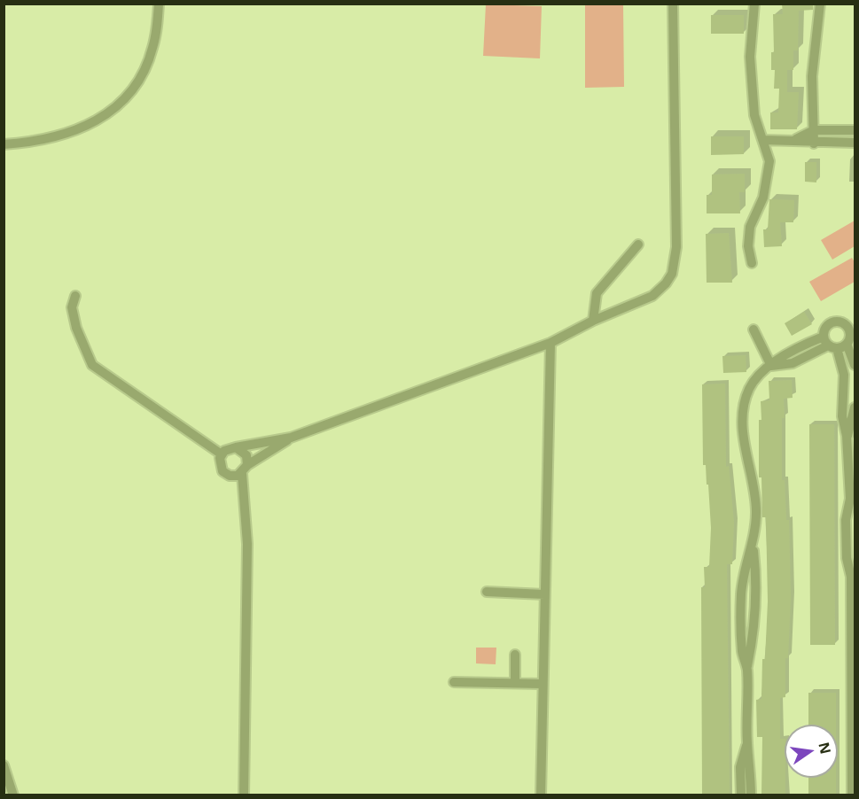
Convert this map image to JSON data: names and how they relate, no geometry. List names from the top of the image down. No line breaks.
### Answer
{"north":"right"}
